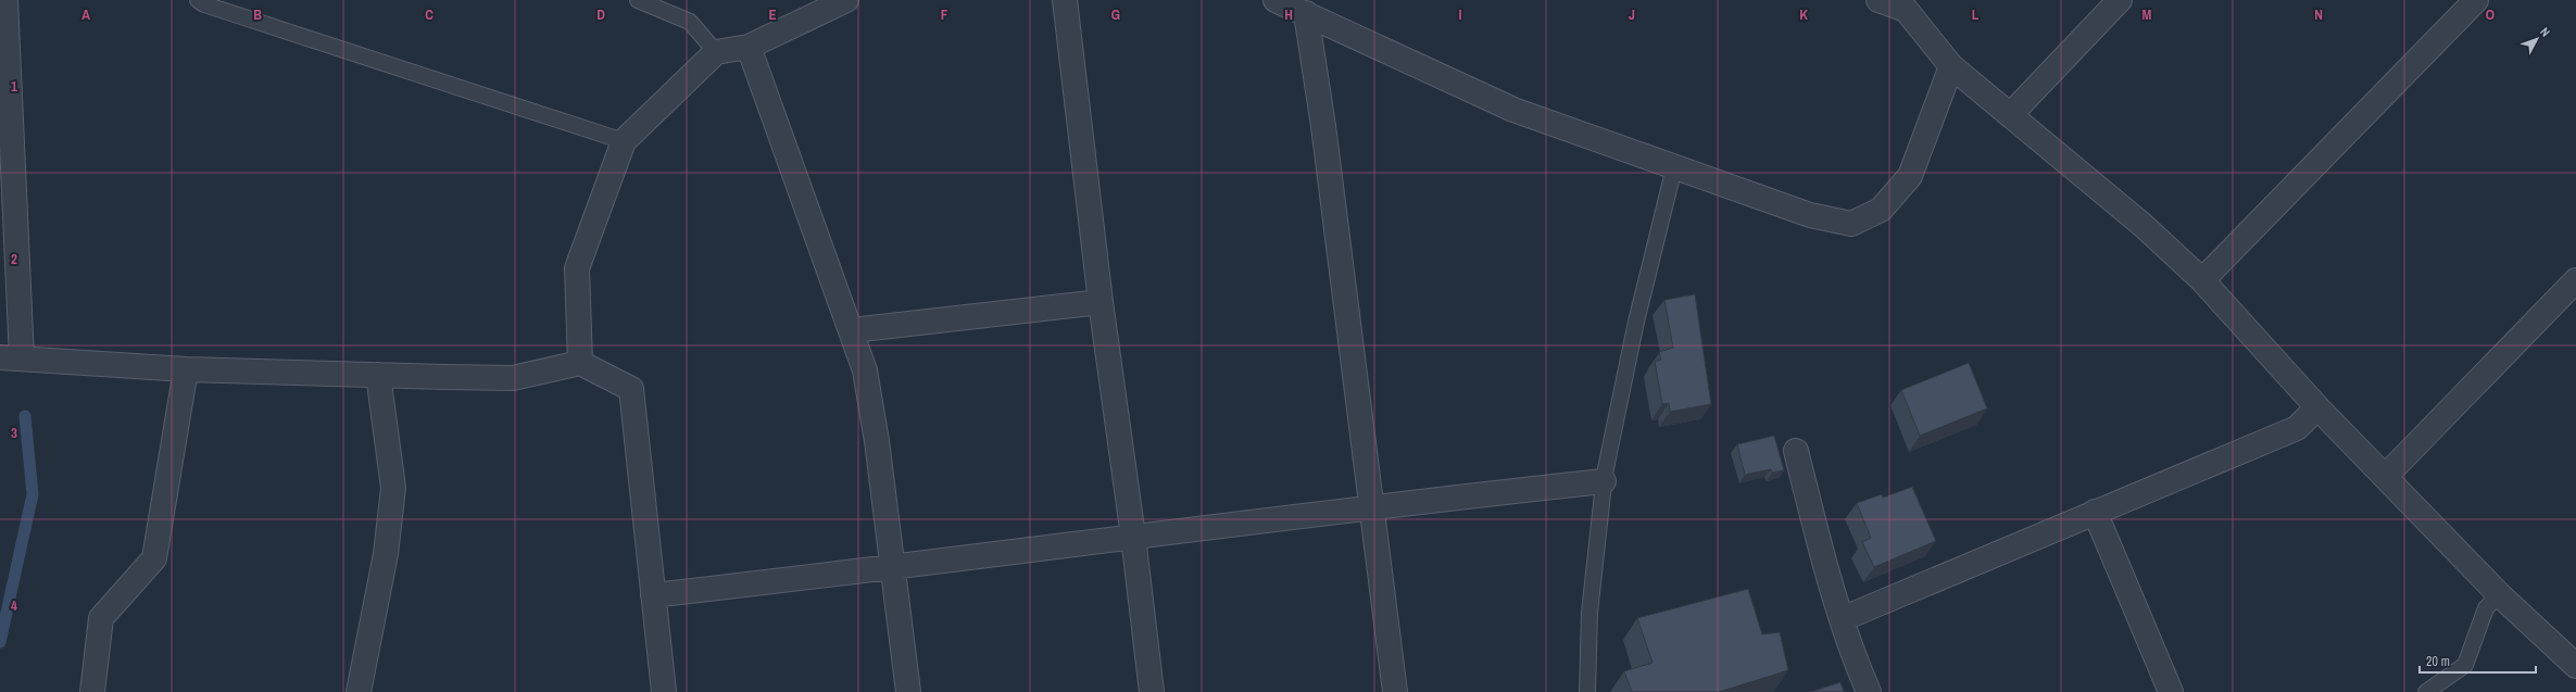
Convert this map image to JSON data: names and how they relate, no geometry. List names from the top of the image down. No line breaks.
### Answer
{"scale_bar":"20 m","north":"top right","grid":{"columns":["A","B","C","D","E","F","G","H","I","J","K","L","M","N","O"],"rows":["1","2","3","4"]}}
